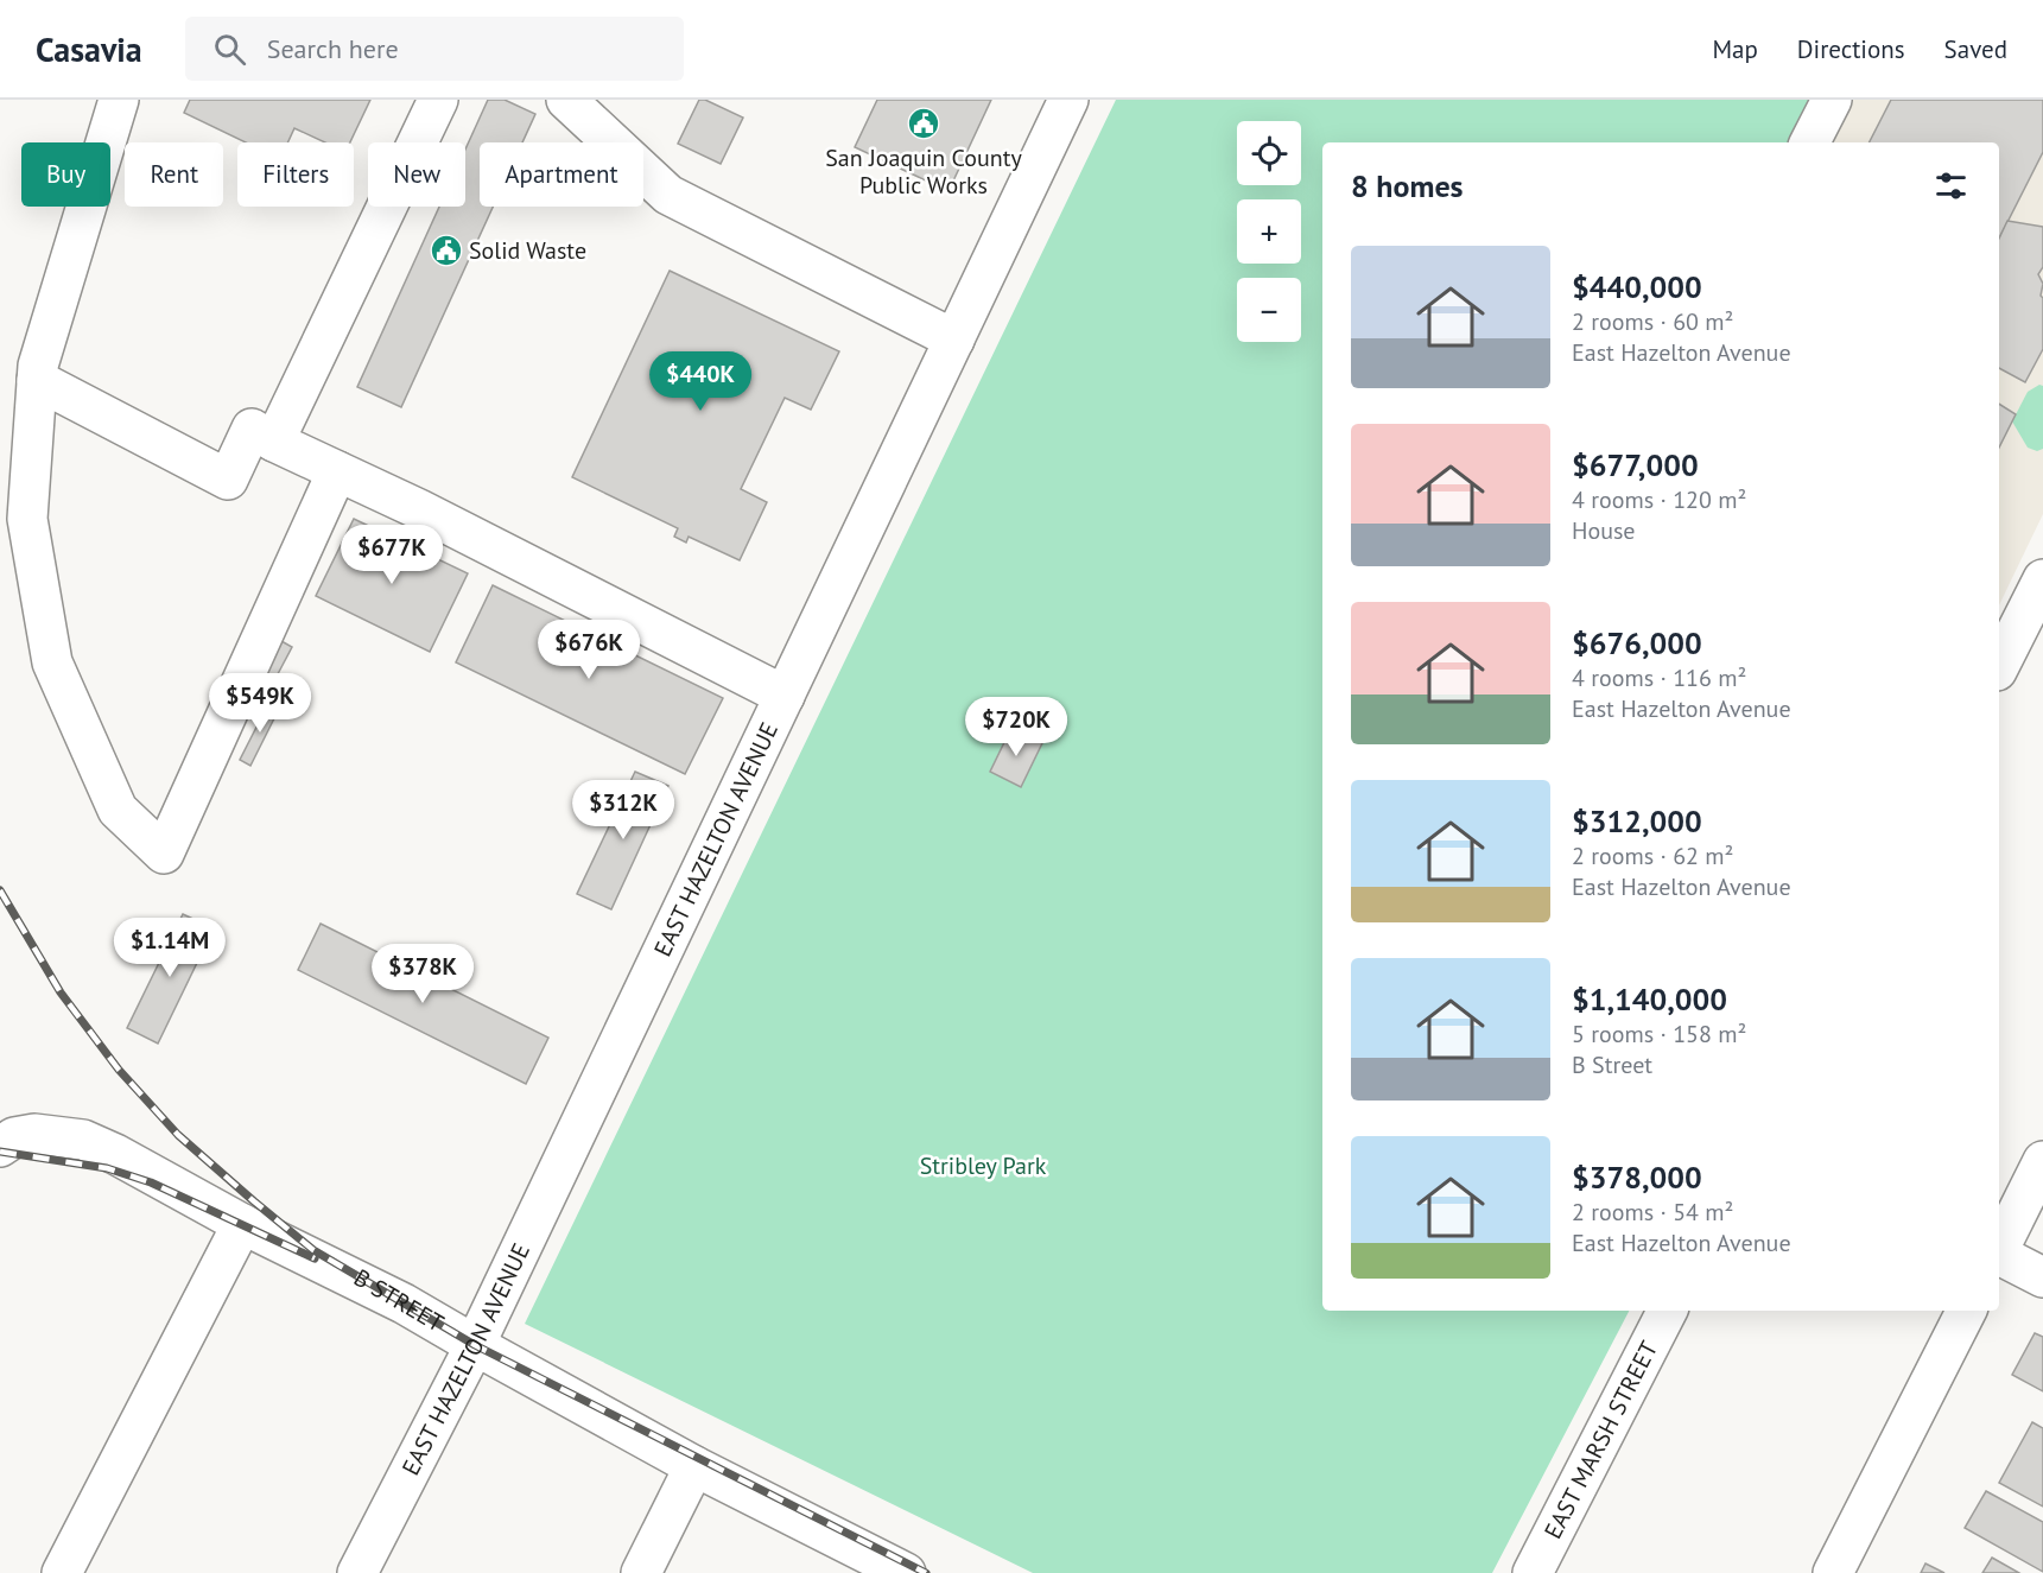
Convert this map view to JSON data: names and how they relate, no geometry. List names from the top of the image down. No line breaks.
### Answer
{"streets":{"street":["EAST HAZELTON AVENUE","B STREET","EAST MARSH STREET"]},"crossings":[["EAST HAZELTON AVENUE","B STREET"]],"parks":["Stribley Park"],"places":{"public building":["San Joaquin County Public Works","Solid Waste"]},"page":{"header":"Casavia","search":"Search here","nav":["Map","Directions","Saved"],"map_buttons":["+","−"],"chip":["Buy","Rent","Filters","New","Apartment"],"heading":"8 homes","list":[{"name":"$440,000","note":"2 rooms · 60 m² · East Hazelton Avenue"},{"name":"$677,000","note":"4 rooms · 120 m² · House"},{"name":"$676,000","note":"4 rooms · 116 m² · East Hazelton Avenue"},{"name":"$312,000","note":"2 rooms · 62 m² · East Hazelton Avenue"},{"name":"$1,140,000","note":"5 rooms · 158 m² · B Street"},{"name":"$378,000","note":"2 rooms · 54 m² · East Hazelton Avenue"}],"price":["$440K","$677K","$676K","$549K","$720K","$312K","$1.14M","$378K"]}}
